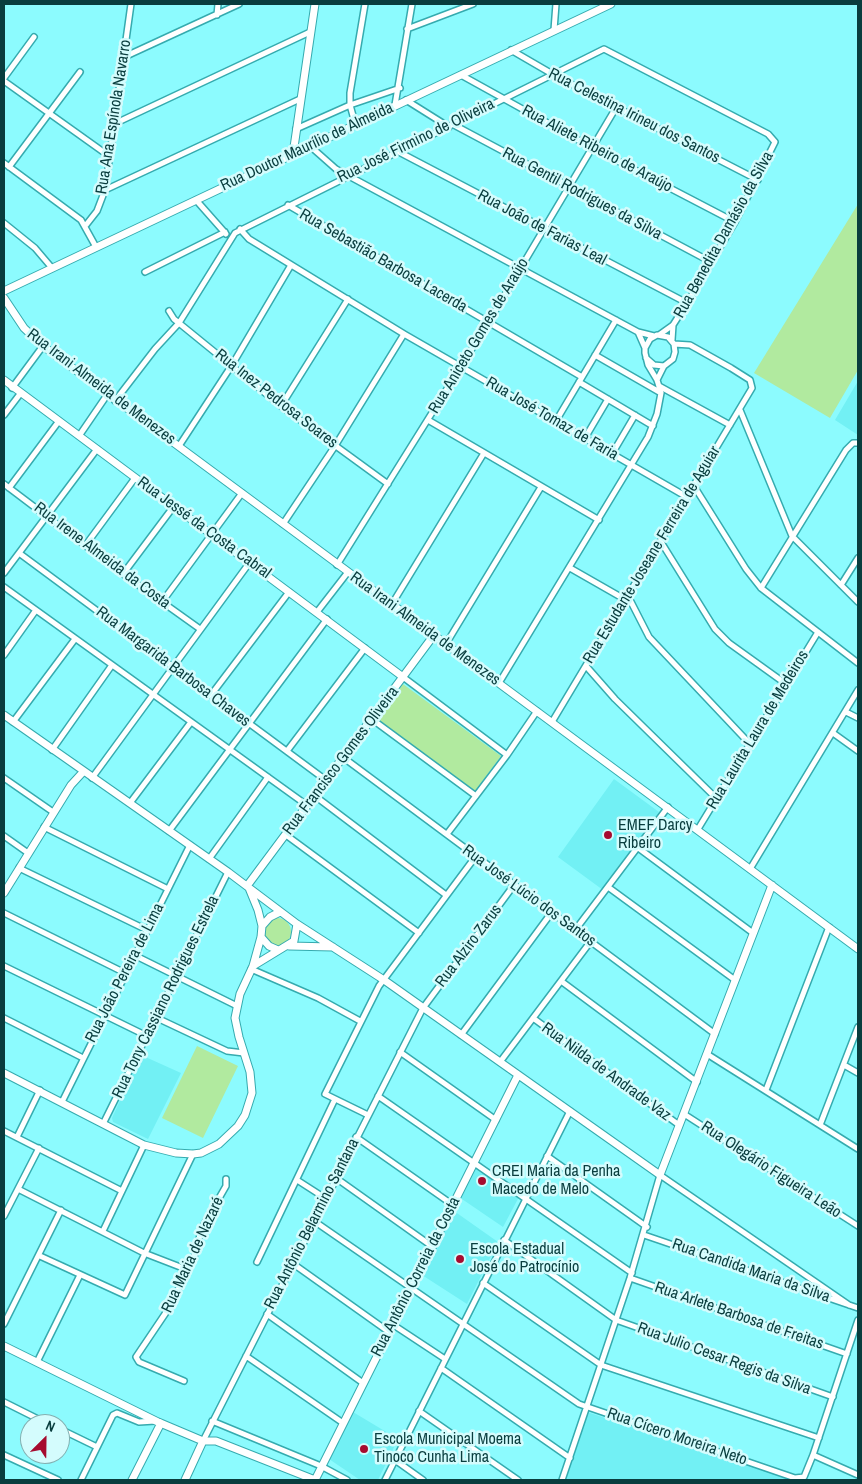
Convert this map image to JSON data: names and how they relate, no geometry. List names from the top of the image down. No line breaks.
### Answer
{"streets":{"street":["Rua Celestina Irineu dos Santos","Rua Ana Espínola Navarro","Rua José Firmino de Oliveira","Rua Doutor Maurílio de Almeida","Rua Aliete Ribeiro de Araújo","Rua Gentil Rodrigues da Silva","Rua João de Farias Leal","Rua Benedita Damásio da Silva","Rua Sebastião Barbosa Lacerda","Rua Aniceto Gomes de Araújo","Rua Irani Almeida de Menezes","Rua Inez Pedrosa Soares","Rua José Tomaz de Faria","Rua Jessé da Costa Cabral","Rua Estudante Joseane Ferreira de Aguiar","Rua Irene Almeida da Costa","Rua Margarida Barbosa Chaves","Rua Laurita Laura de Medeiros","Rua Francisco Gomes Oliveira","Rua José Lúcio dos Santos","Rua Alziro Zarus","Rua João Pereira de Lima","Rua Tony Cassiano Rodrigues Estrela","Rua Nilda de Andrade Vaz","Rua Olegário Figueira Leão","Rua Antônio Belarmino Santana","Rua Maria de Nazaré","Rua Candida Maria da Silva","Rua Antônio Correia da Costa","Rua Arlete Barbosa de Freitas","Rua Julio Cesar Regis da Silva","Rua Cícero Moreira Neto"]},"crossings":[["Rua Celestina Irineu dos Santos","Rua José Firmino de Oliveira"],["Rua Celestina Irineu dos Santos","Rua Doutor Maurílio de Almeida"],["Rua Celestina Irineu dos Santos","Rua Benedita Damásio da Silva"],["Rua Celestina Irineu dos Santos","Rua Aniceto Gomes de Araújo"],["Rua José Firmino de Oliveira","Rua Aliete Ribeiro de Araújo"],["Rua José Firmino de Oliveira","Rua Gentil Rodrigues da Silva"],["Rua José Firmino de Oliveira","Rua João de Farias Leal"],["Rua José Firmino de Oliveira","Rua Benedita Damásio da Silva"],["Rua José Firmino de Oliveira","Rua Sebastião Barbosa Lacerda"],["Rua José Firmino de Oliveira","Rua Irani Almeida de Menezes"],["Rua José Firmino de Oliveira","Rua Inez Pedrosa Soares"],["Rua José Firmino de Oliveira","Rua José Tomaz de Faria"],["Rua Doutor Maurílio de Almeida","Rua Aliete Ribeiro de Araújo"],["Rua Doutor Maurílio de Almeida","Rua Gentil Rodrigues da Silva"],["Rua Doutor Maurílio de Almeida","Rua Irani Almeida de Menezes"],["Rua Aliete Ribeiro de Araújo","Rua Benedita Damásio da Silva"],["Rua Aliete Ribeiro de Araújo","Rua Aniceto Gomes de Araújo"],["Rua Gentil Rodrigues da Silva","Rua Benedita Damásio da Silva"],["Rua Gentil Rodrigues da Silva","Rua Aniceto Gomes de Araújo"],["Rua João de Farias Leal","Rua Benedita Damásio da Silva"],["Rua João de Farias Leal","Rua Aniceto Gomes de Araújo"],["Rua Benedita Damásio da Silva","Rua Estudante Joseane Ferreira de Aguiar"],["Rua Sebastião Barbosa Lacerda","Rua Aniceto Gomes de Araújo"],["Rua Aniceto Gomes de Araújo","Rua Irani Almeida de Menezes"],["Rua Aniceto Gomes de Araújo","Rua Inez Pedrosa Soares"],["Rua Aniceto Gomes de Araújo","Rua José Tomaz de Faria"],["Rua Irani Almeida de Menezes","Rua Estudante Joseane Ferreira de Aguiar"],["Rua Irani Almeida de Menezes","Rua Laurita Laura de Medeiros"],["Rua Irani Almeida de Menezes","Rua Francisco Gomes Oliveira"],["Rua José Tomaz de Faria","Rua Estudante Joseane Ferreira de Aguiar"],["Rua Jessé da Costa Cabral","Rua Francisco Gomes Oliveira"],["Rua Margarida Barbosa Chaves","Rua Francisco Gomes Oliveira"],["Rua Francisco Gomes Oliveira","Rua José Lúcio dos Santos"],["Rua José Lúcio dos Santos","Rua Alziro Zarus"],["Rua Alziro Zarus","Rua Antônio Belarmino Santana"],["Rua Antônio Belarmino Santana","Rua Arlete Barbosa de Freitas"],["Rua Antônio Belarmino Santana","Rua Cícero Moreira Neto"],["Rua Antônio Correia da Costa","Rua Arlete Barbosa de Freitas"],["Rua Antônio Correia da Costa","Rua Cícero Moreira Neto"]],"places":["EMEF Darcy Ribeiro","CREI Maria da Penha Macedo de Melo","Escola Estadual José do Patrocínio","Escola Municipal Moema Tinoco Cunha Lima"],"north":"top right"}
